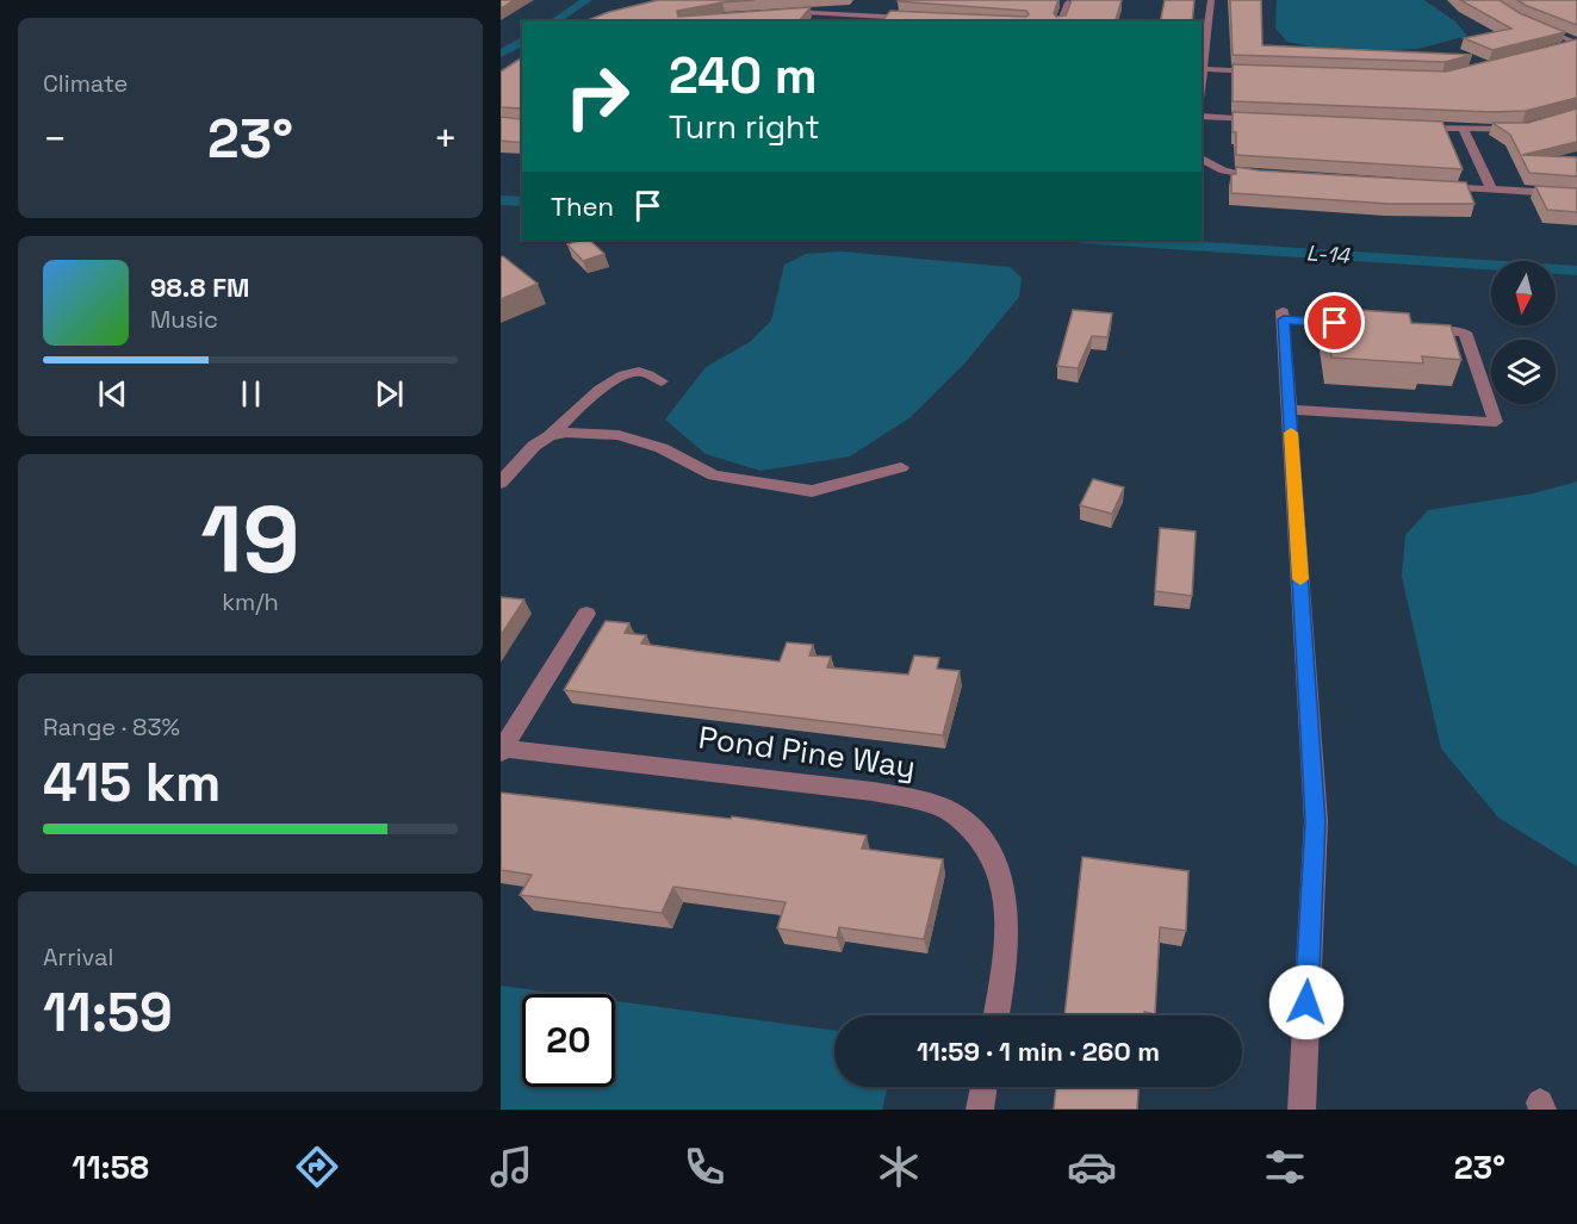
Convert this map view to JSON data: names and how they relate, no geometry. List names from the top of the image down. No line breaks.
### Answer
{"streets":{"street":["Pond Pine Way"]},"water":["L-14"],"north":"bottom","page":{"tile":["Climate",["19","km/h"],["Range · 83%","415 km"],["Arrival","11:59"]],"turn":["240 m","Turn right"],"heat":["−","23°","+"],"then":"Then","song":["98.8 FM","Music"],"limit":"20","trip":"11:59 · 1 min · 260 m","tabs":["11:58","23°"]}}
